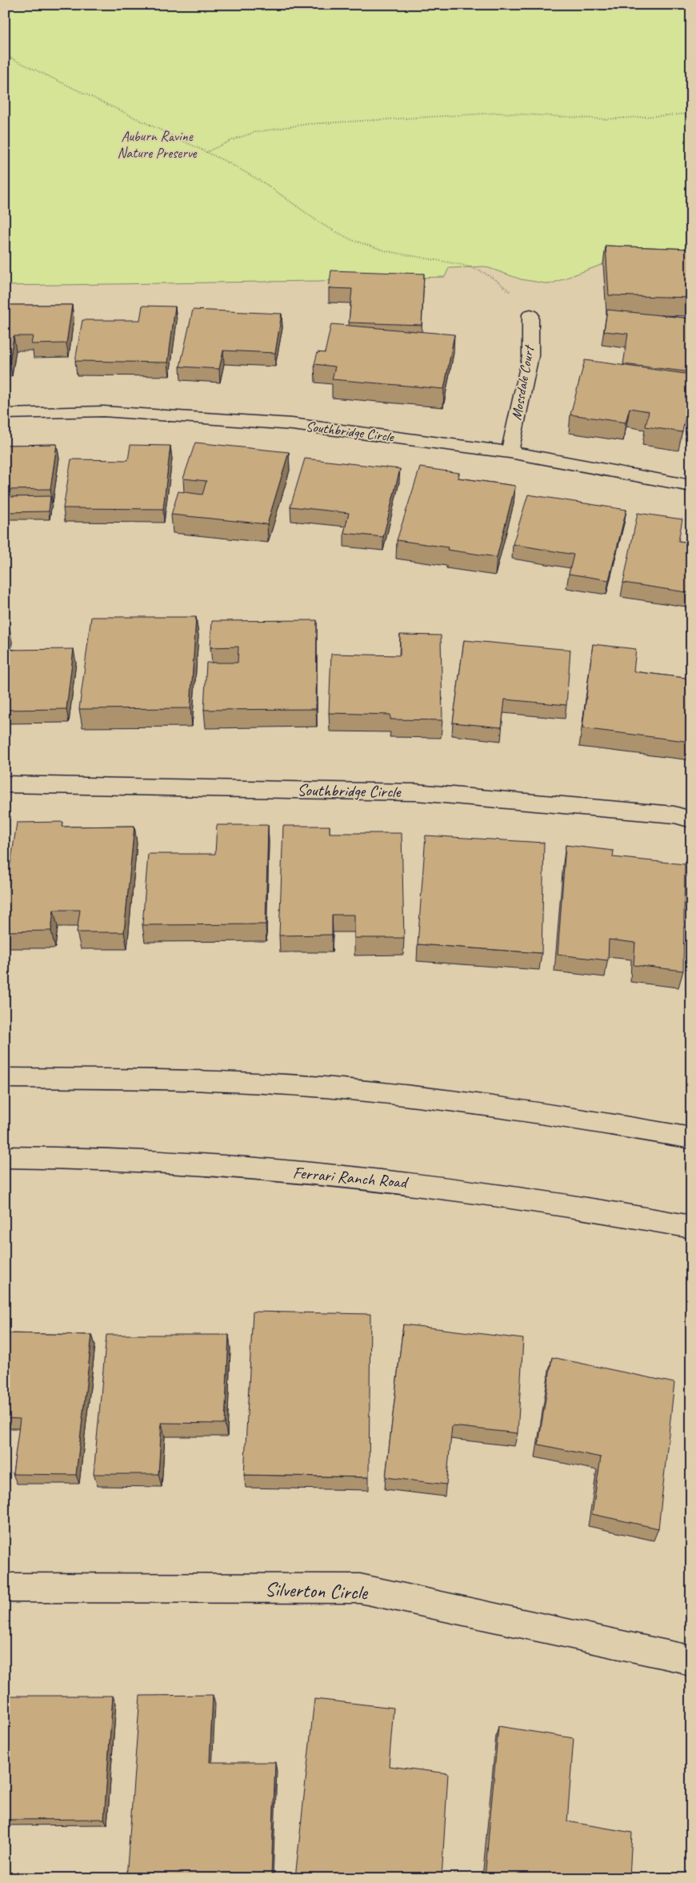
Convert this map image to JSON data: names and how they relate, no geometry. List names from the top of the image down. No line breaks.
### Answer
{"streets":{"street":["Mossdale Court","Southbridge Circle","Ferrari Ranch Road","Silverton Circle"]},"crossings":[["Mossdale Court","Southbridge Circle"]],"parks":["Auburn Ravine Nature Preserve"]}
